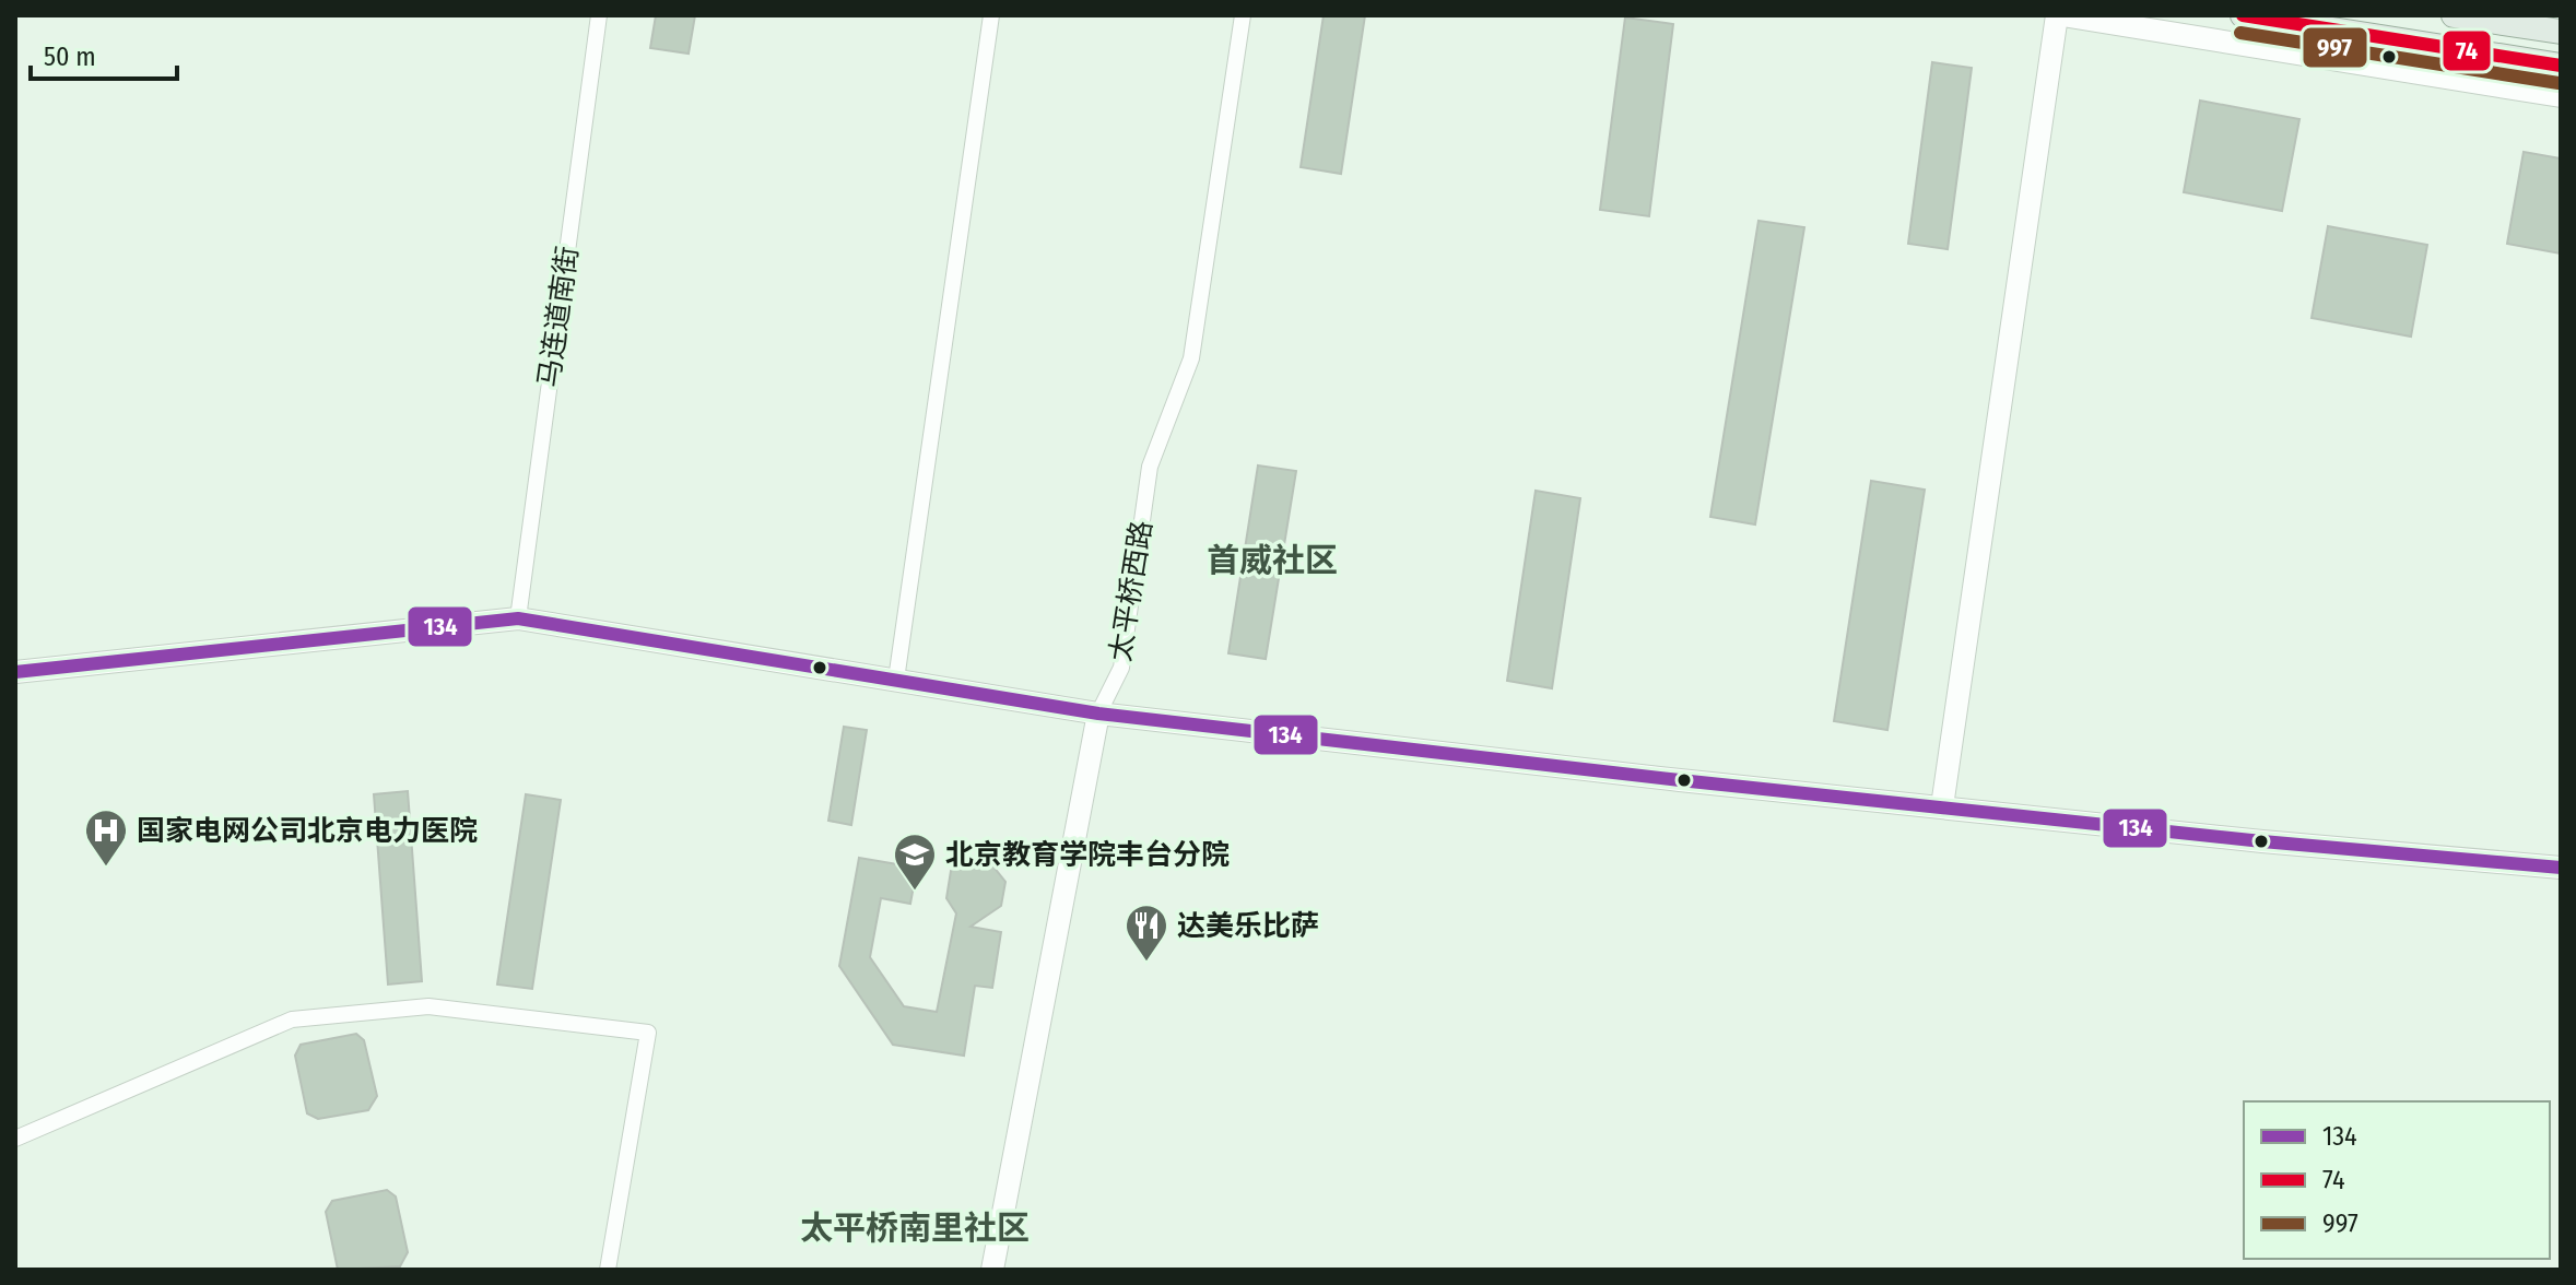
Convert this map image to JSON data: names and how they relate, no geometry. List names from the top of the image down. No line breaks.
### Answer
{"streets":{"street":["马连道南街","太平桥西路"]},"districts":["首威社区","太平桥南里社区"],"places":{"hospital":["国家电网公司北京电力医院"],"school or university":["北京教育学院丰台分院"],"restaurant":["达美乐比萨"]},"lines":["transit line 74","transit line 997","transit line 134"],"legend":["134","74","997"],"scale_bar":"50 m"}
